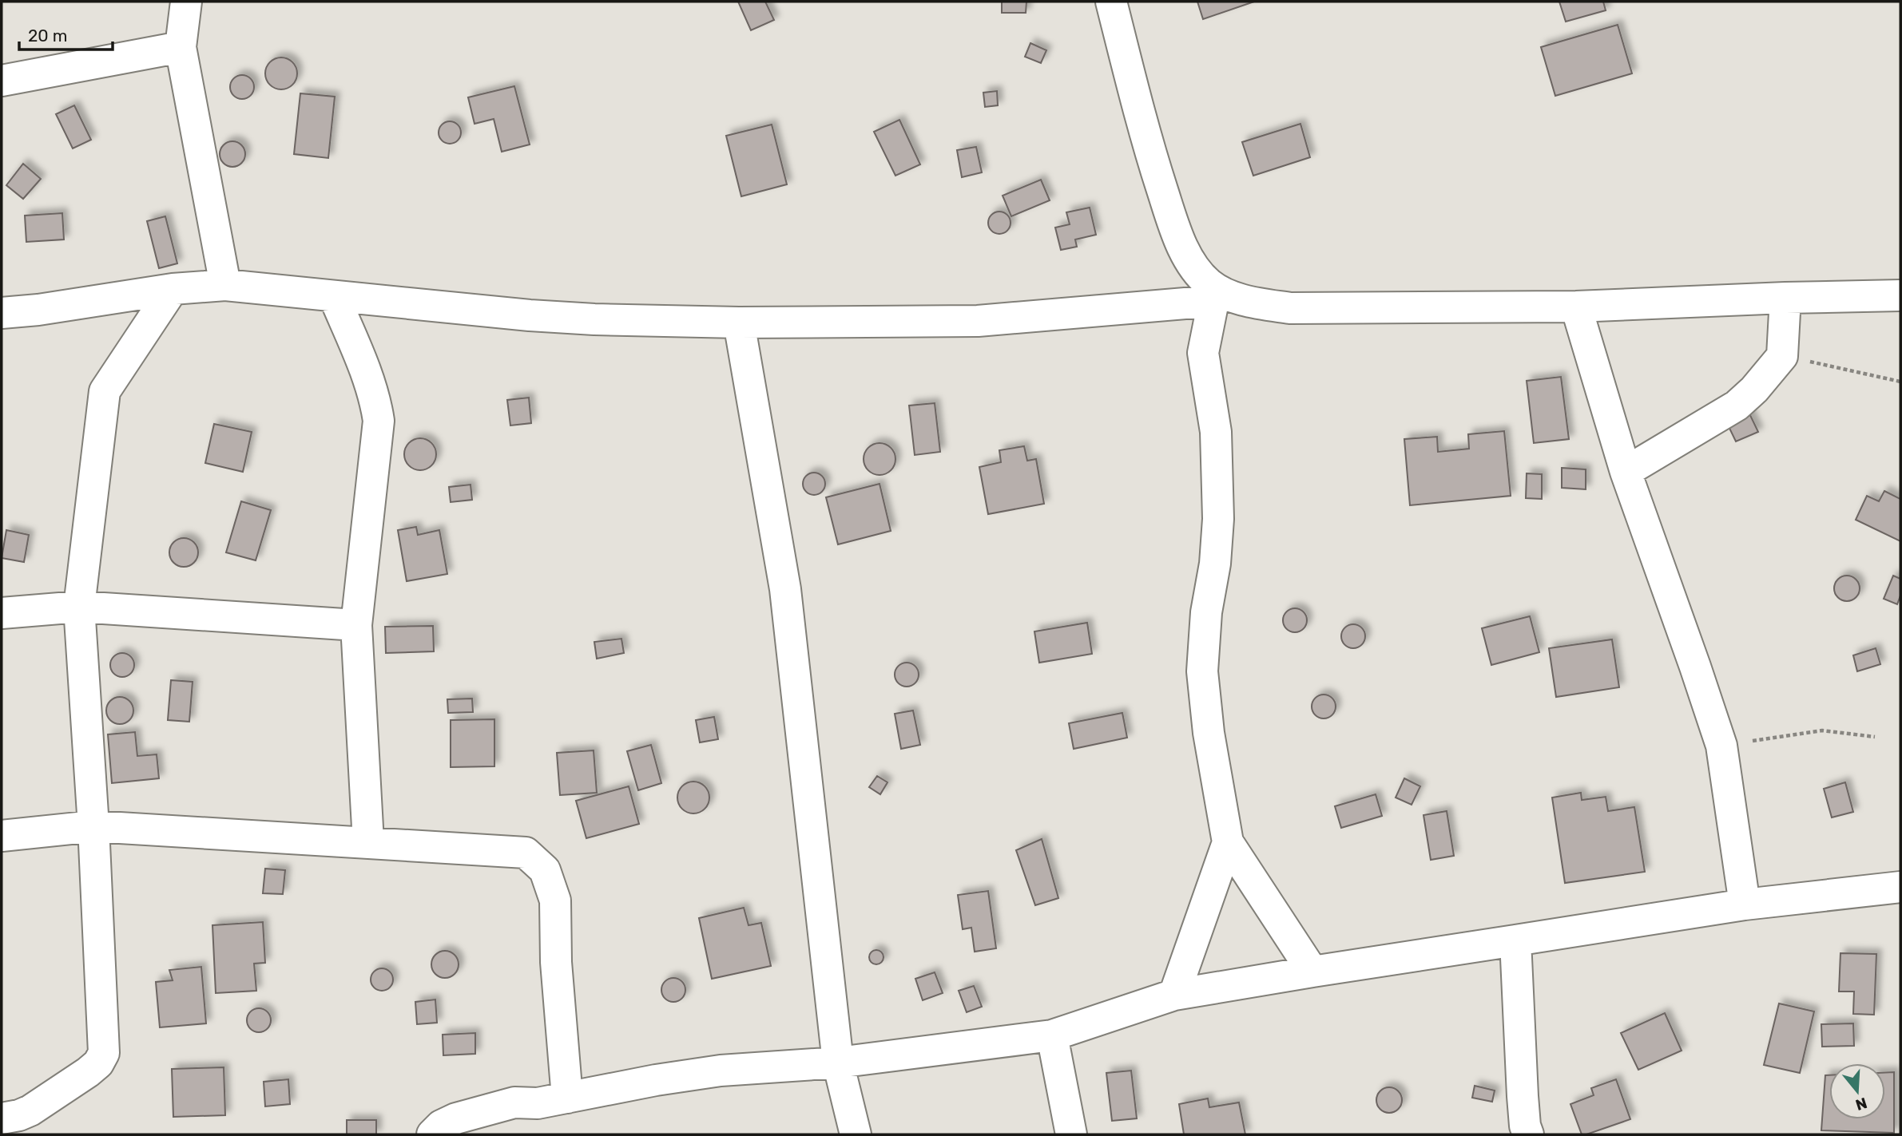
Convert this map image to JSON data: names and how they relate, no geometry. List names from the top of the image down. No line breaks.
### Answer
{"scale_bar":"20 m","north":"bottom"}
